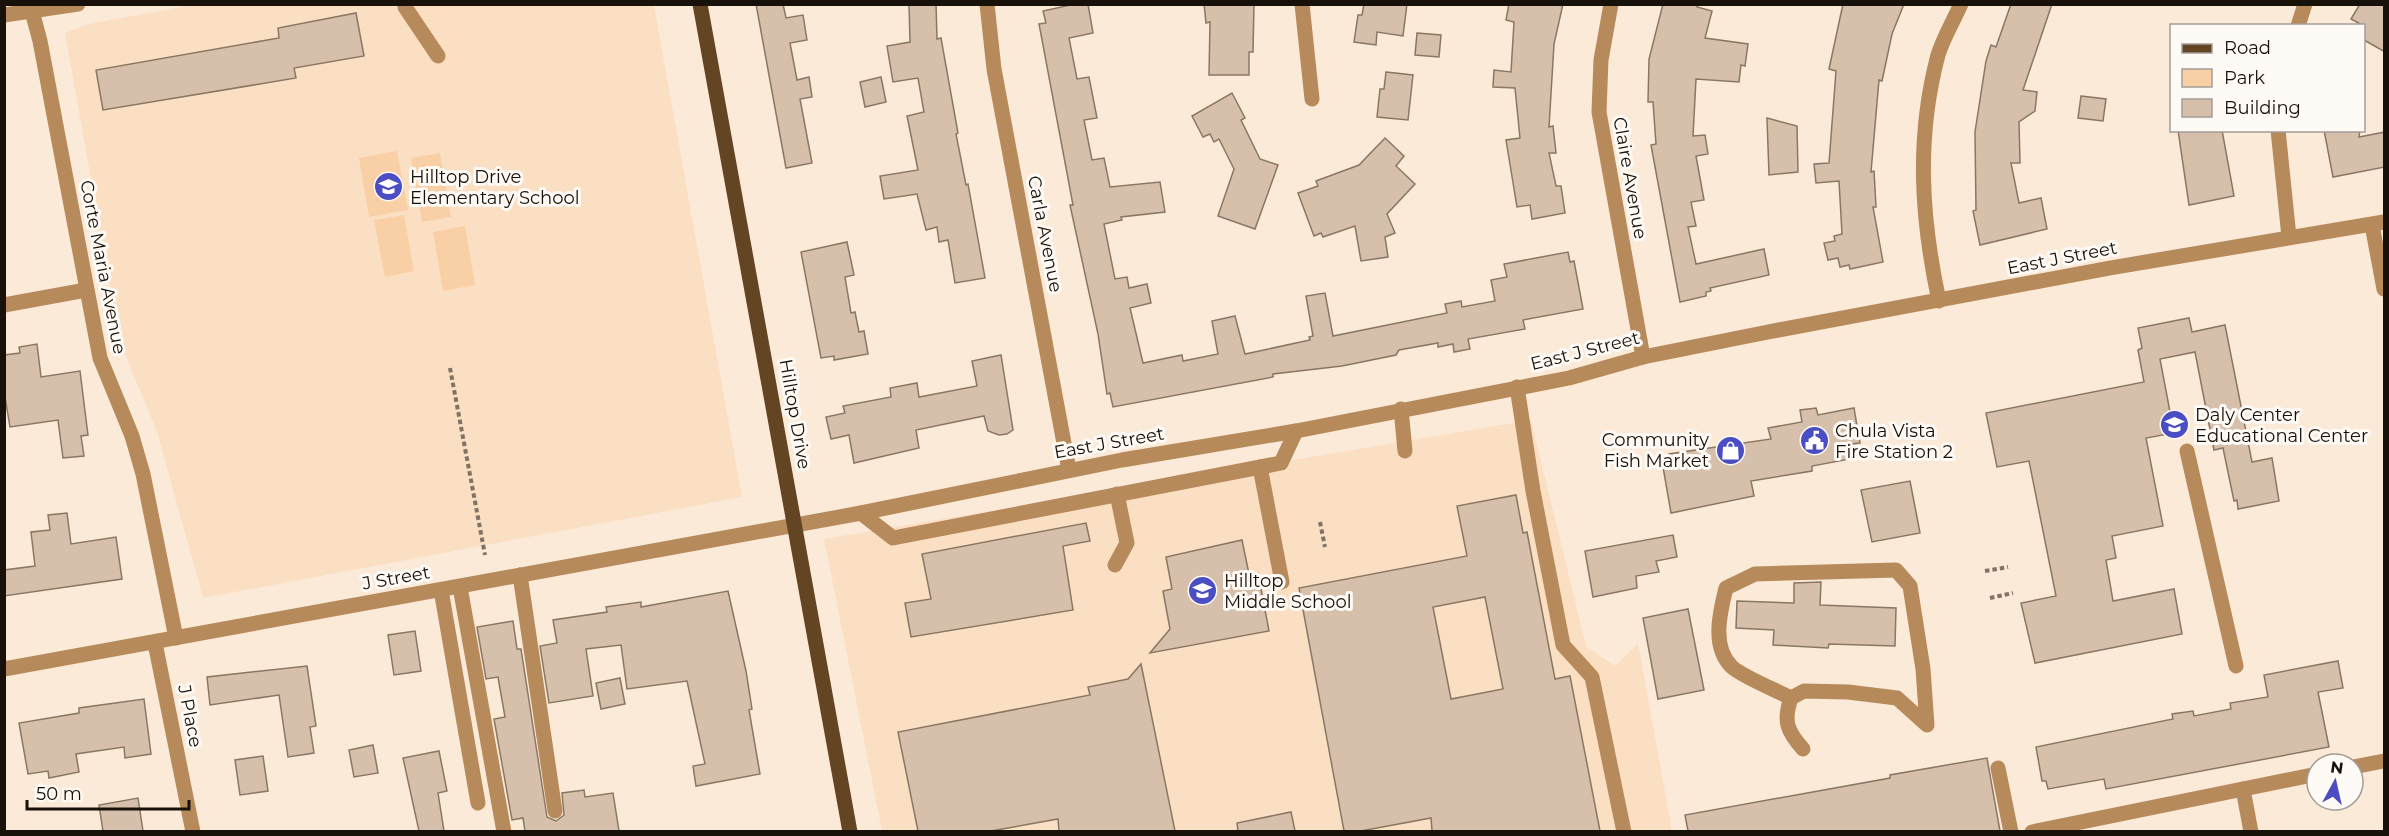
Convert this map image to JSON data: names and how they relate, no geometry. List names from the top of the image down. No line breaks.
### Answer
{"streets":{"main road":["Hilltop Drive"],"street":["Claire Avenue","Carla Avenue","East J Street","Corte Maria Avenue","J Street","J Place"]},"crossings":[["Claire Avenue","East J Street"],["Carla Avenue","East J Street"],["East J Street","Hilltop Drive"],["East J Street","J Street"],["Corte Maria Avenue","J Street"],["Hilltop Drive","J Street"],["J Street","J Place"]],"places":{"school or university":["Hilltop Drive Elementary School","Daly Center Educational Center","Hilltop Middle School"],"public building":["Chula Vista Fire Station 2"],"shop":["Community Fish Market"]},"legend":["Road","Park","Building"],"scale_bar":"50 m","north":"top"}
